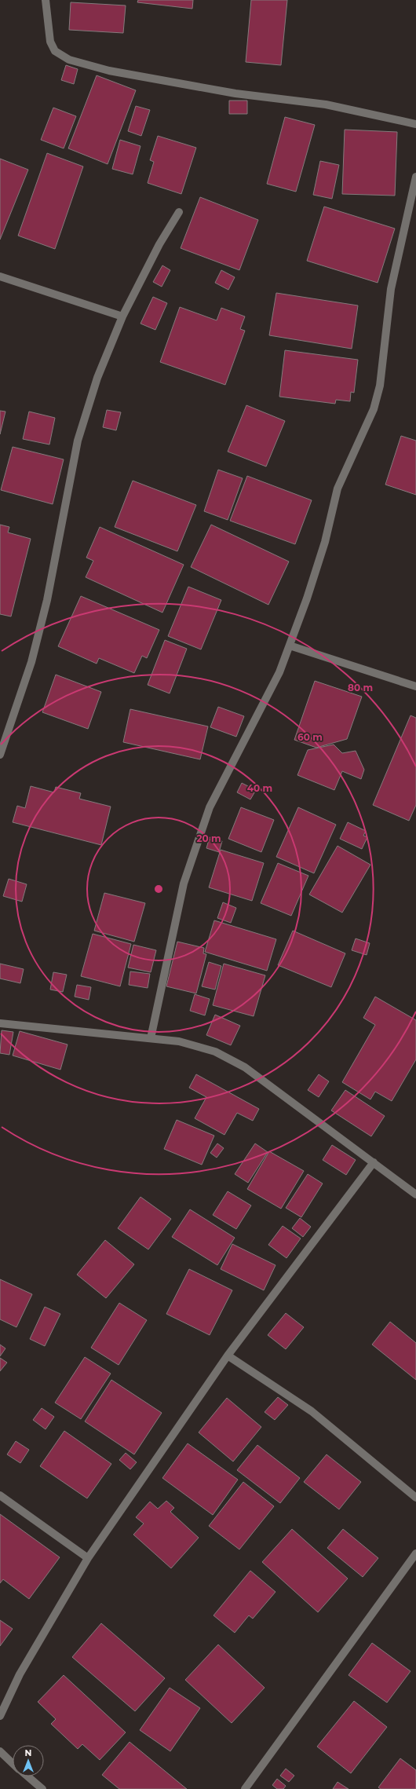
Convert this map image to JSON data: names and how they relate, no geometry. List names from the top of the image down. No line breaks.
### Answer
{"north":"top","rings":["80 m","60 m","40 m","20 m"]}
